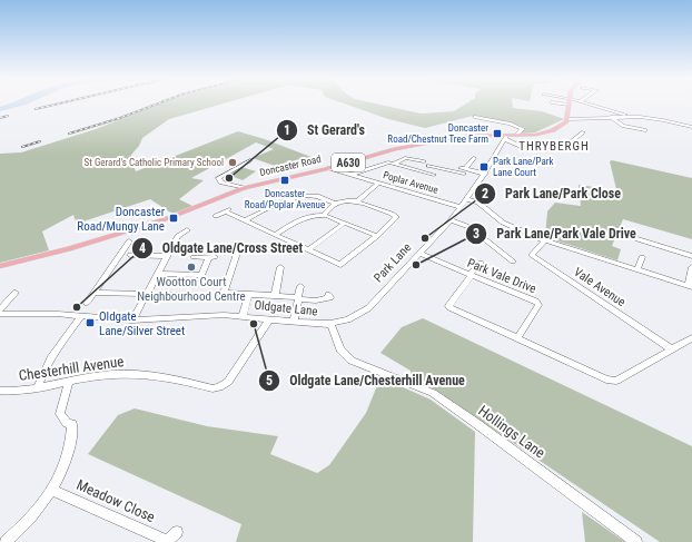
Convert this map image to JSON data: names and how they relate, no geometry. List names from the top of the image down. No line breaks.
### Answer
{"streets":{"main road":["A630","Doncaster Road"],"street":["Poplar Avenue","Park Lane","Park Vale Drive","Vale Avenue","Oldgate Lane","Chesterhill Avenue","Hollings Lane","Meadow Close"]},"crossings":[["Doncaster Road","Poplar Avenue"],["Doncaster Road","Park Lane"],["Poplar Avenue","Park Lane"],["Park Lane","Park Vale Drive"],["Park Lane","Oldgate Lane"],["Park Lane","Hollings Lane"],["Oldgate Lane","Chesterhill Avenue"],["Oldgate Lane","Hollings Lane"]],"districts":["THRYBERGH"],"places":{"transit":["Doncaster Road/Chestnut Tree Farm","Park Lane/Park Lane Court","Doncaster Road/Poplar Avenue","Doncaster Road/Mungy Lane","Oldgate Lane/Silver Street"],"other":["St Gerard's Catholic Primary School","St Gerard's","Park Lane/Park Close","Park Lane/Park Vale Drive","Wootton Court Neighbourhood Centre","Oldgate Lane/Cross Street","Oldgate Lane/Chesterhill Avenue"]}}
